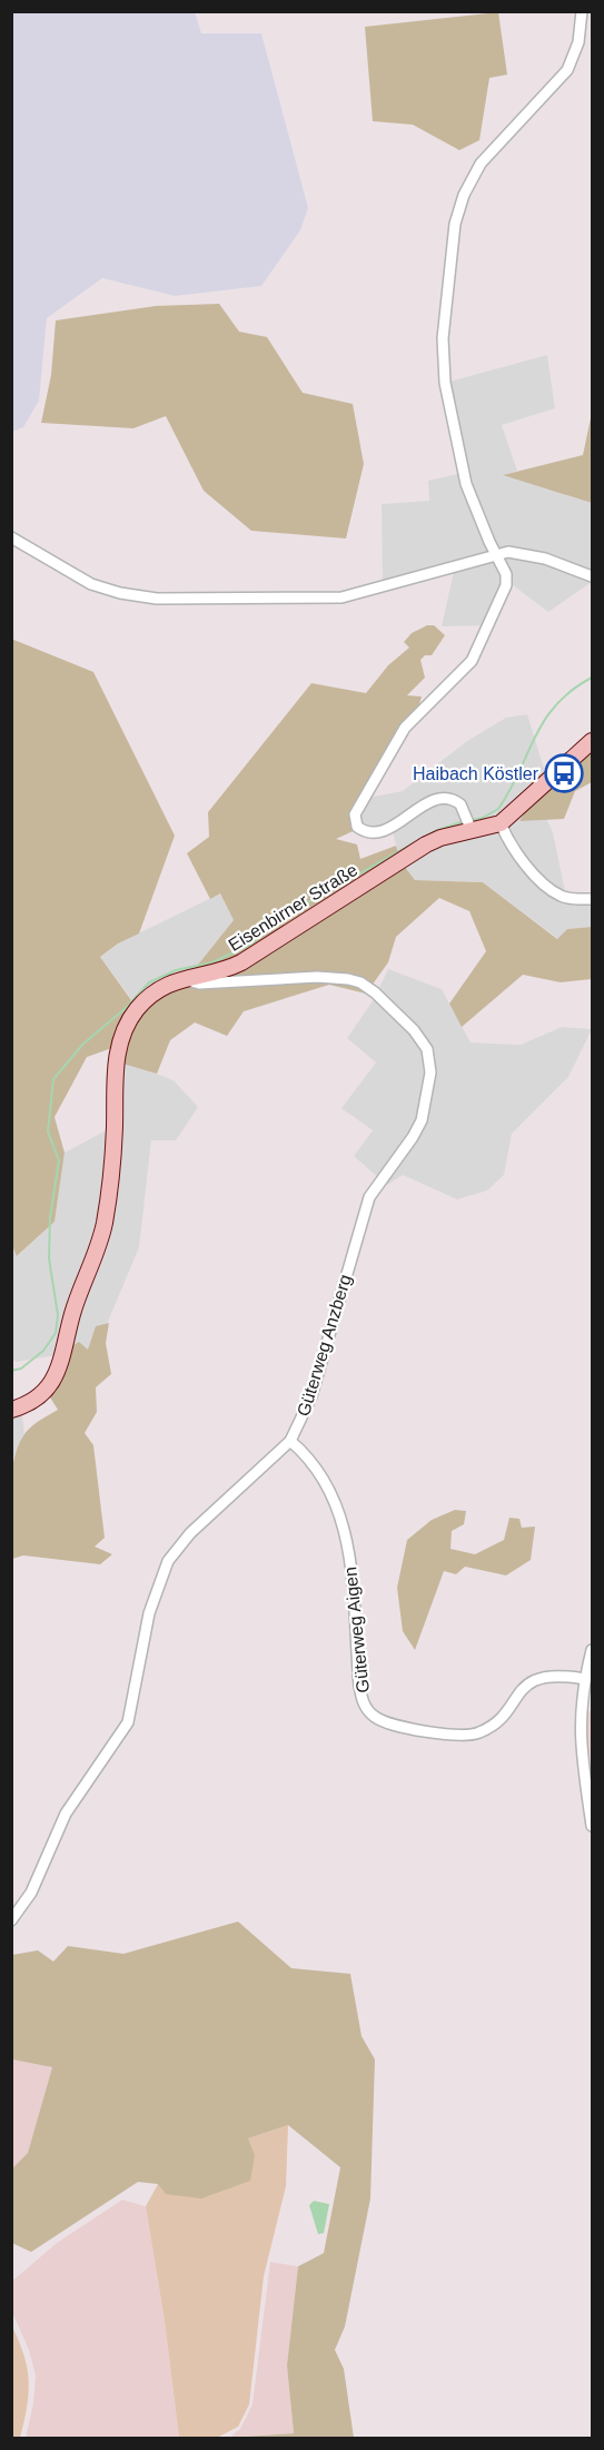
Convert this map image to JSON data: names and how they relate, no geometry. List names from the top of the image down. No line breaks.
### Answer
{"streets":{"main road":["Eisenbirner Straße"],"street":["Güterweg Anzberg","Güterweg Aigen"]},"crossings":[["Eisenbirner Straße","Güterweg Anzberg"],["Güterweg Anzberg","Güterweg Aigen"]],"places":{"bus stop":["Haibach Köstler"]}}
